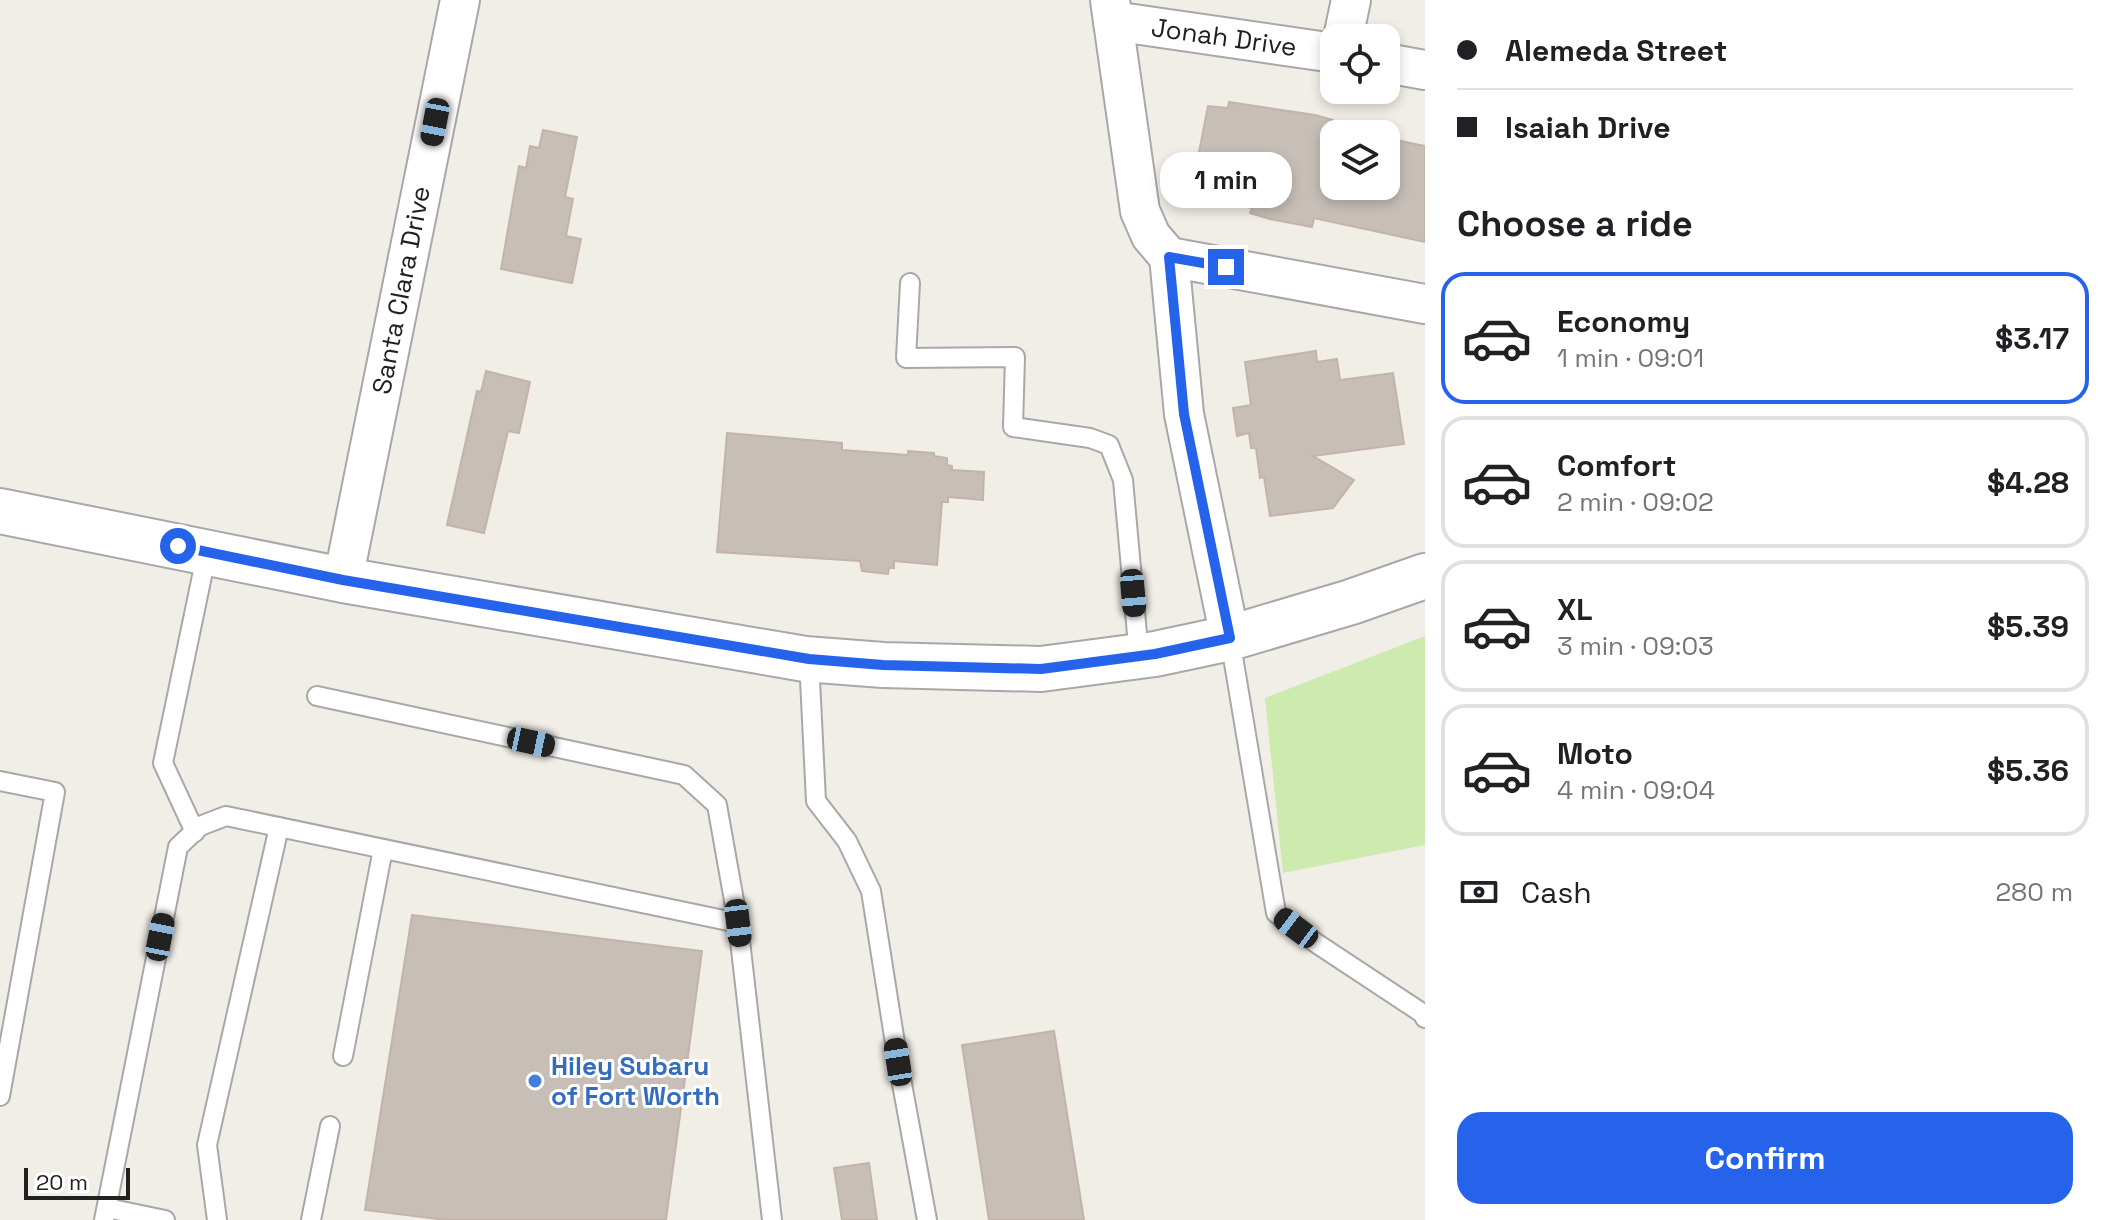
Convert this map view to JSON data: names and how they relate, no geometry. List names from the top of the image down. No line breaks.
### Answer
{"streets":{"street":["Jonah Drive","Santa Clara Drive"]},"places":["Hiley Subaru of Fort Worth"],"scale_bar":"20 m","page":{"banner":["Alemeda Street","Isaiah Drive"],"bubble":"1 min","heading":"Choose a ride","list":[{"name":"Economy","note":"1 min · 09:01","value":"$3.17"},{"name":"Comfort","note":"2 min · 09:02","value":"$4.28"},{"name":"XL","note":"3 min · 09:03","value":"$5.39"},{"name":"Moto","note":"4 min · 09:04","value":"$5.36"}],"pay":["Cash","280 m"],"buttons":"Confirm","scale":"20 m"}}
